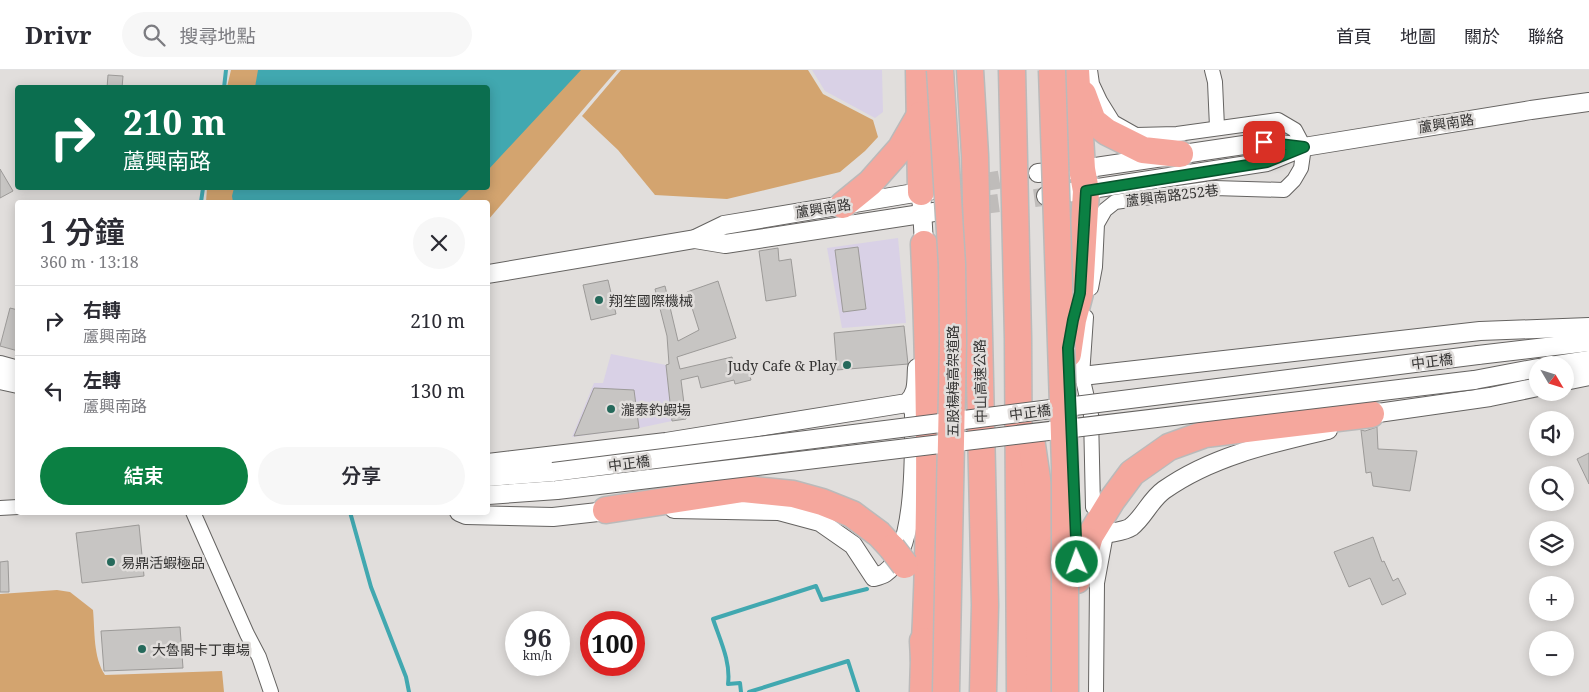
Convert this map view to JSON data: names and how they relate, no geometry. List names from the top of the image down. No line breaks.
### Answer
{"streets":{"highway":["五股楊梅高架道路","中山高速公路"],"street":["蘆興南路","蘆興南路252巷","中正橋"]},"crossings":[["蘆興南路","蘆興南路252巷"]],"places":["翔笙國際機械","Judy Cafe & Play","瀧泰釣蝦場","易鼎活蝦極品","大魯閣卡丁車場"],"north":"bottom right","page":{"header":"Drivr","search":"搜尋地點","nav":["首頁","地圖","關於","聯絡"],"turn":["210 m","蘆興南路"],"heading":["1 分鐘","360 m · 13:18"],"list":[{"name":"右轉","note":"蘆興南路","value":"210 m"},{"name":"左轉","note":"蘆興南路","value":"130 m"}],"map_buttons":["+","−"],"buttons":["結束","分享"],"speed":"96 km/h","limit":"100"}}
